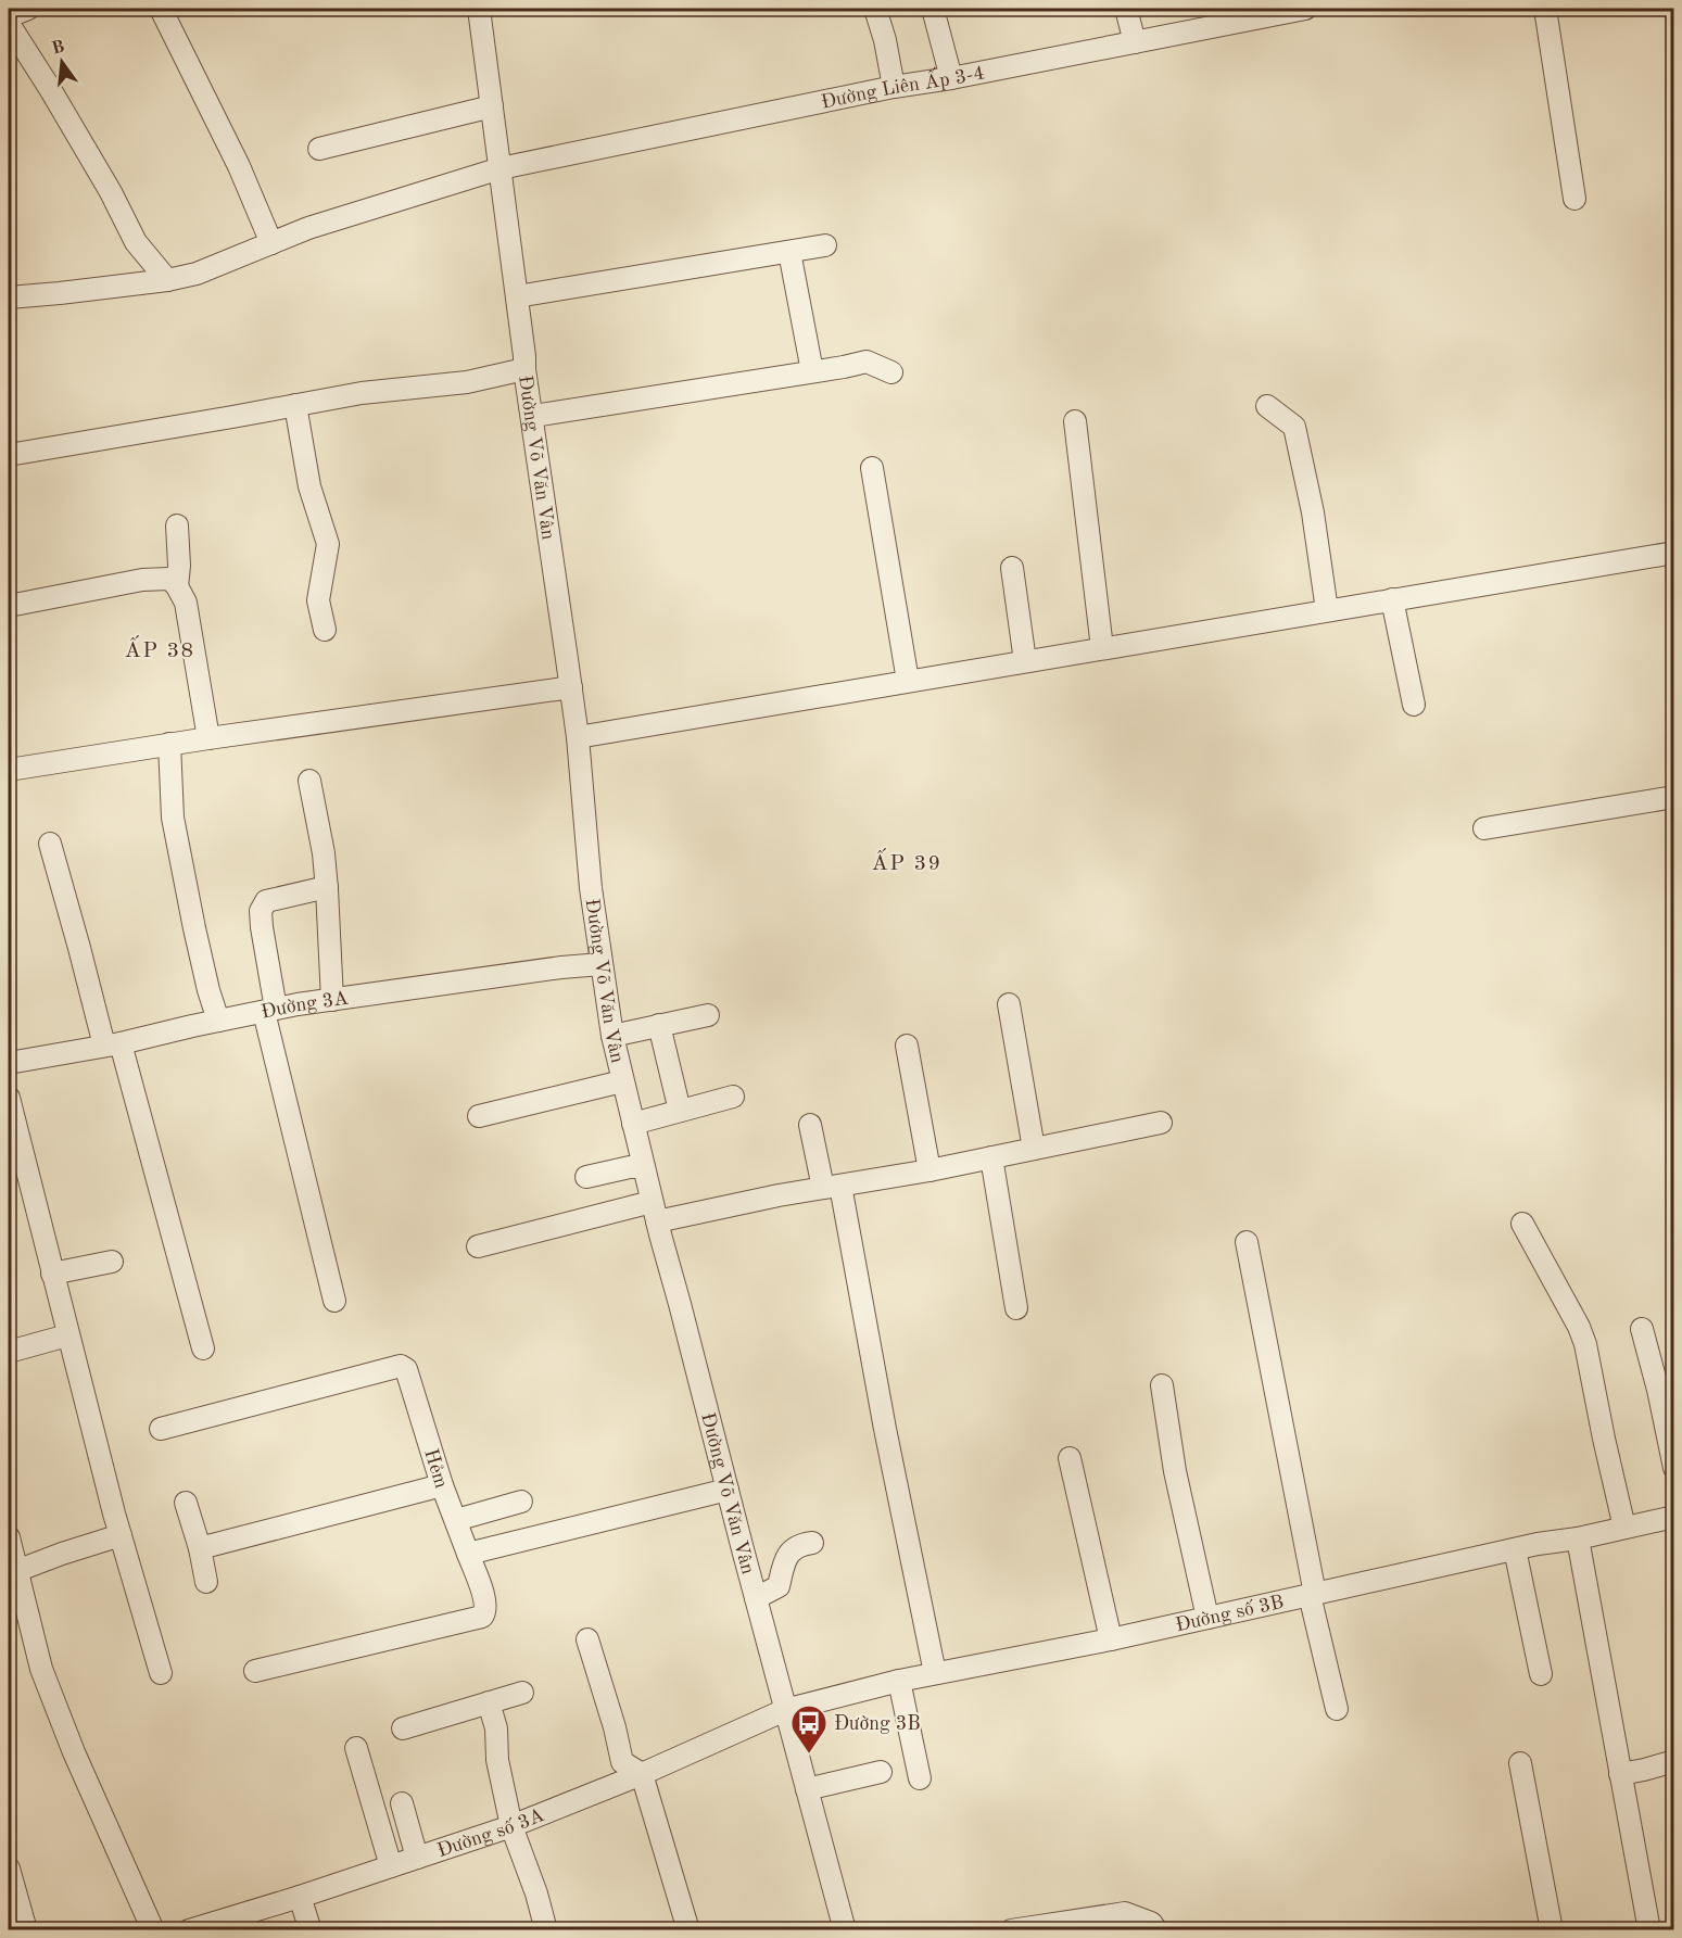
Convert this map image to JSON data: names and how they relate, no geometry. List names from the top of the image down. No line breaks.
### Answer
{"streets":{"street":["Đường Liên Ấp 3-4","Đường Võ Văn Vân","Đường 3A","Hẻm","Đường số 3B","Đường số 3A"]},"crossings":[["Đường Liên Ấp 3-4","Đường Võ Văn Vân"],["Đường Võ Văn Vân","Đường 3A"],["Đường Võ Văn Vân","Đường số 3B"],["Đường Võ Văn Vân","Đường số 3A"],["Đường số 3B","Đường số 3A"]],"districts":["ẤP 38","ẤP 39"],"places":{"bus stop":["Đường 3B"]},"north":"top"}
